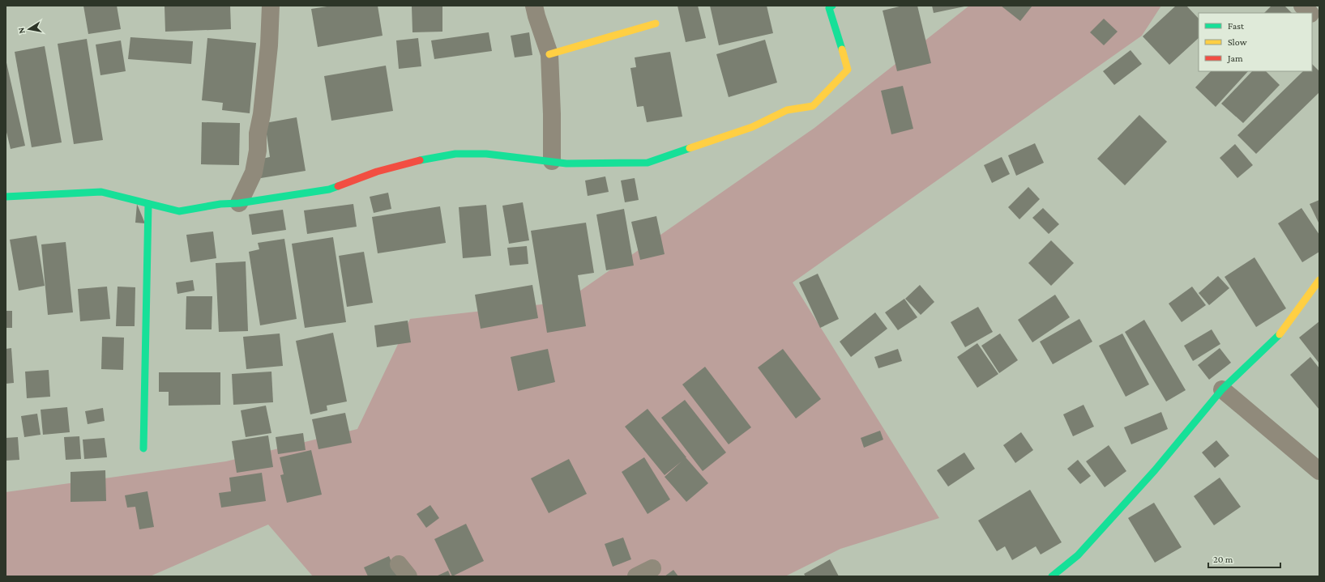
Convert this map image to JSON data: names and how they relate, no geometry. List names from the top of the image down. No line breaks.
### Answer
{"legend":["Fast","Slow","Jam"],"scale_bar":"20 m","north":"left"}
